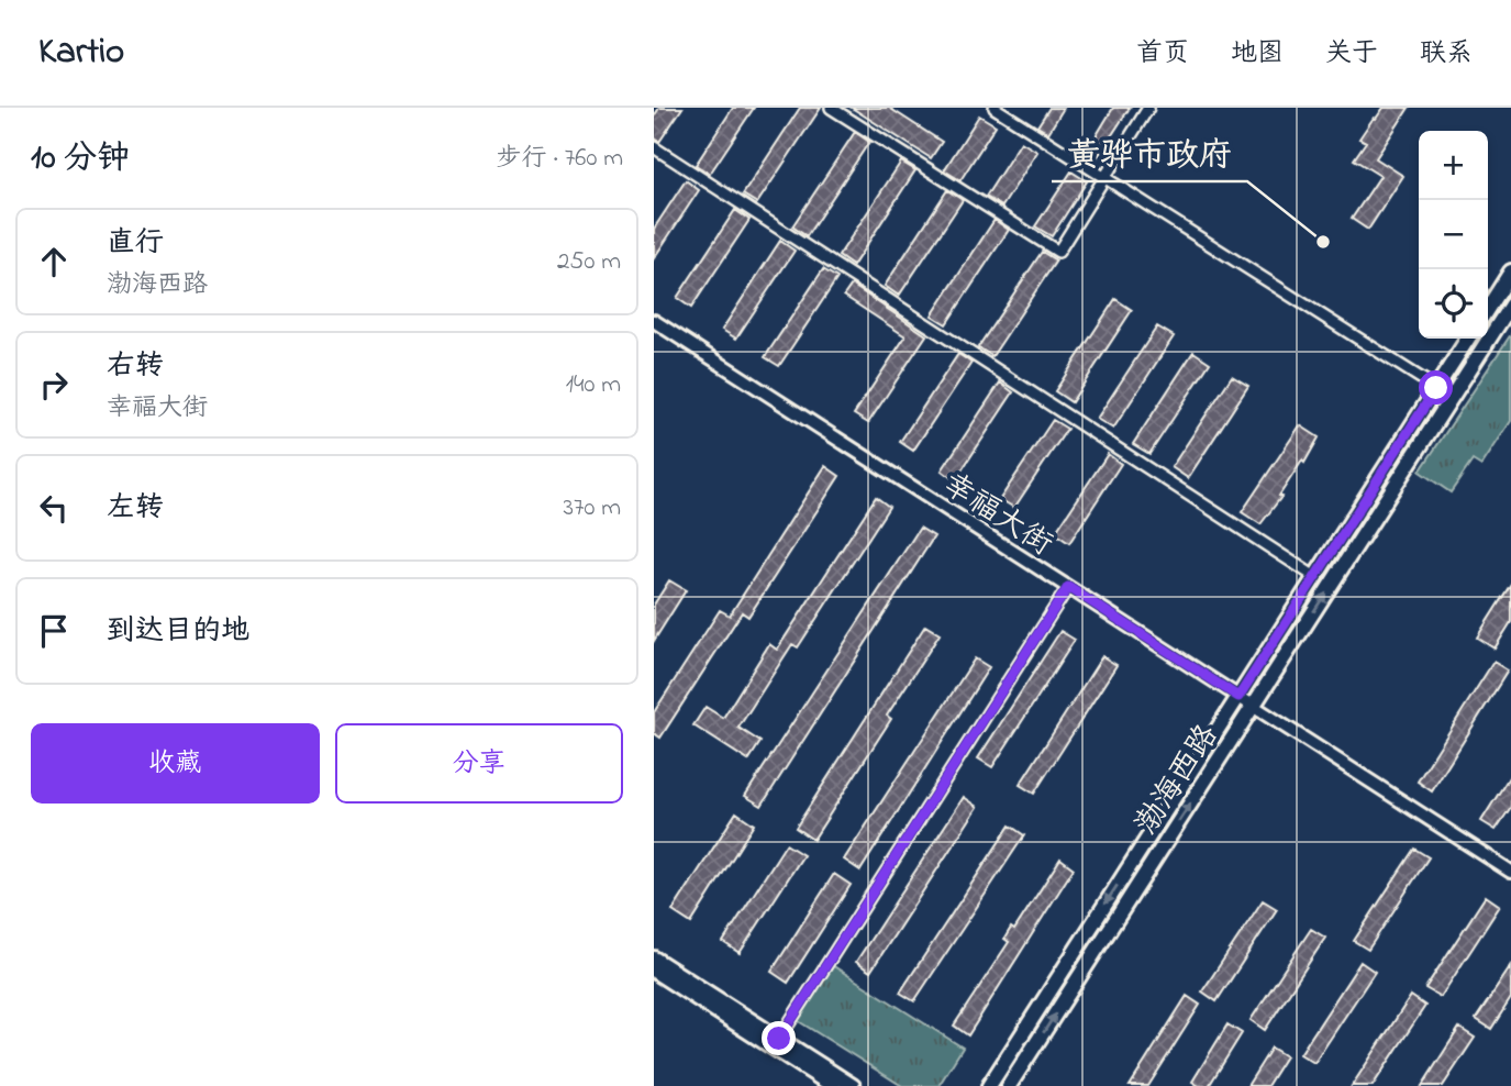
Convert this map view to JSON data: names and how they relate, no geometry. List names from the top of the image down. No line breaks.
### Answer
{"streets":{"main road":["渤海西路"],"street":["幸福大街"]},"crossings":[["幸福大街","渤海西路"]],"places":["黄骅市政府"],"page":{"header":"Kartio","nav":["首页","地图","关于","联系"],"heading":["10 分钟","步行 · 760 m"],"map_buttons":["+","−"],"list":[["直行","渤海西路","250 m"],["右转","幸福大街","140 m"],["左转","370 m"],"到达目的地"],"buttons":["收藏","分享"]}}
